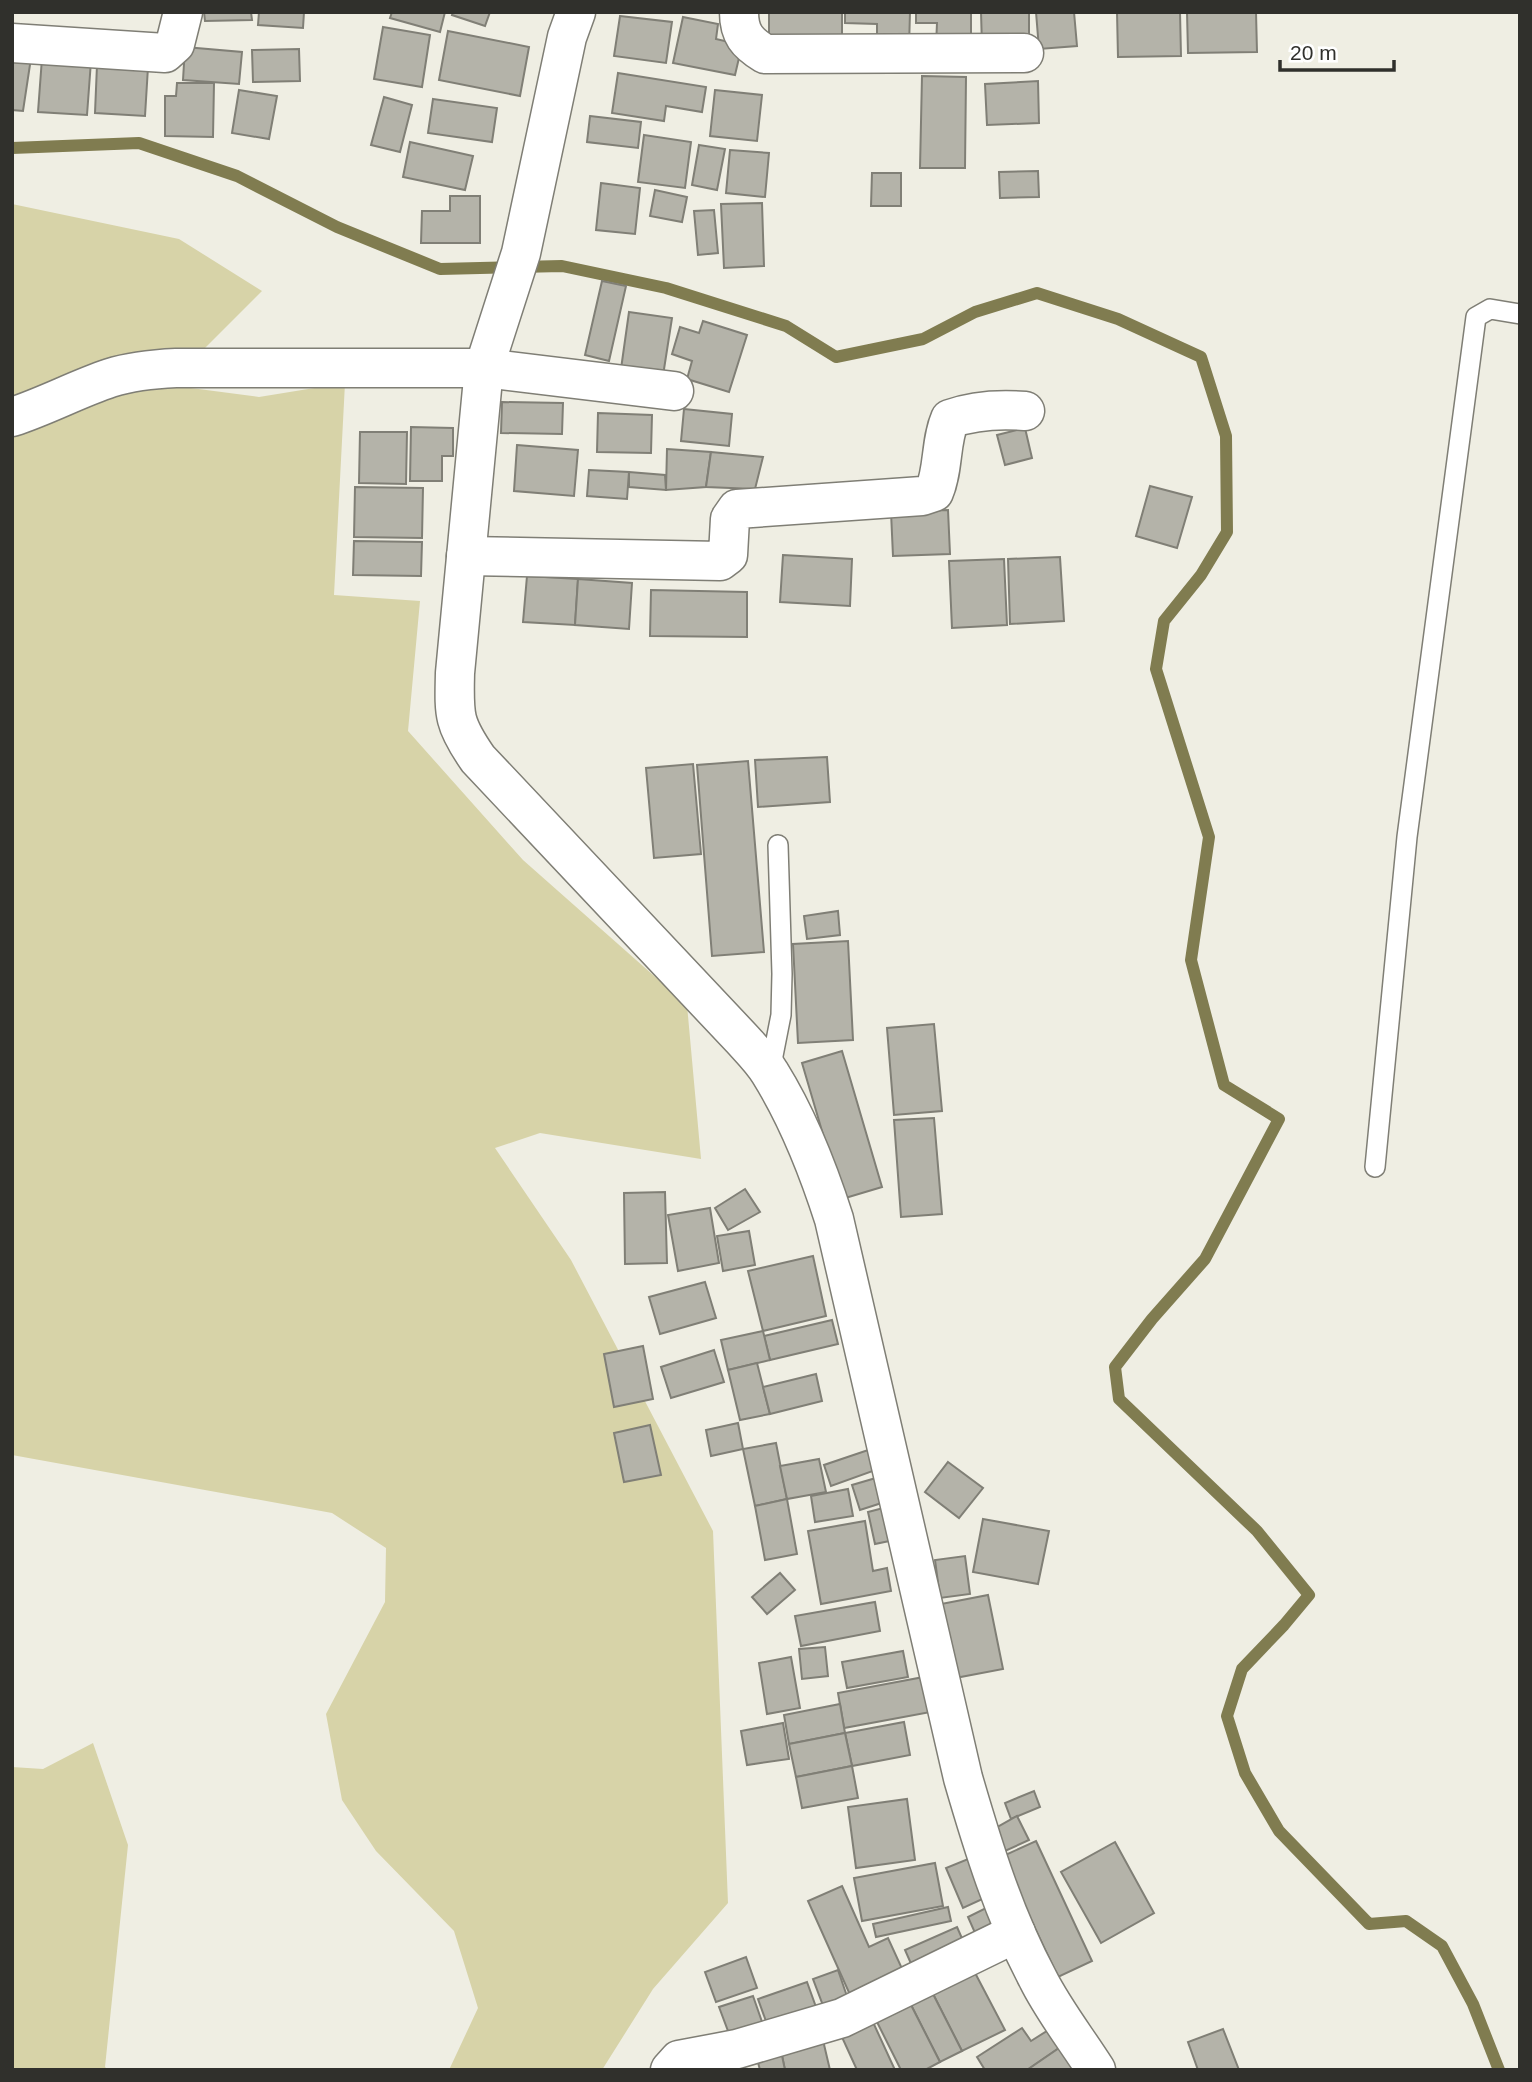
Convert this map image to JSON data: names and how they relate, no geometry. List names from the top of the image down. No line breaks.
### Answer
{"scale_bar":"20 m"}
